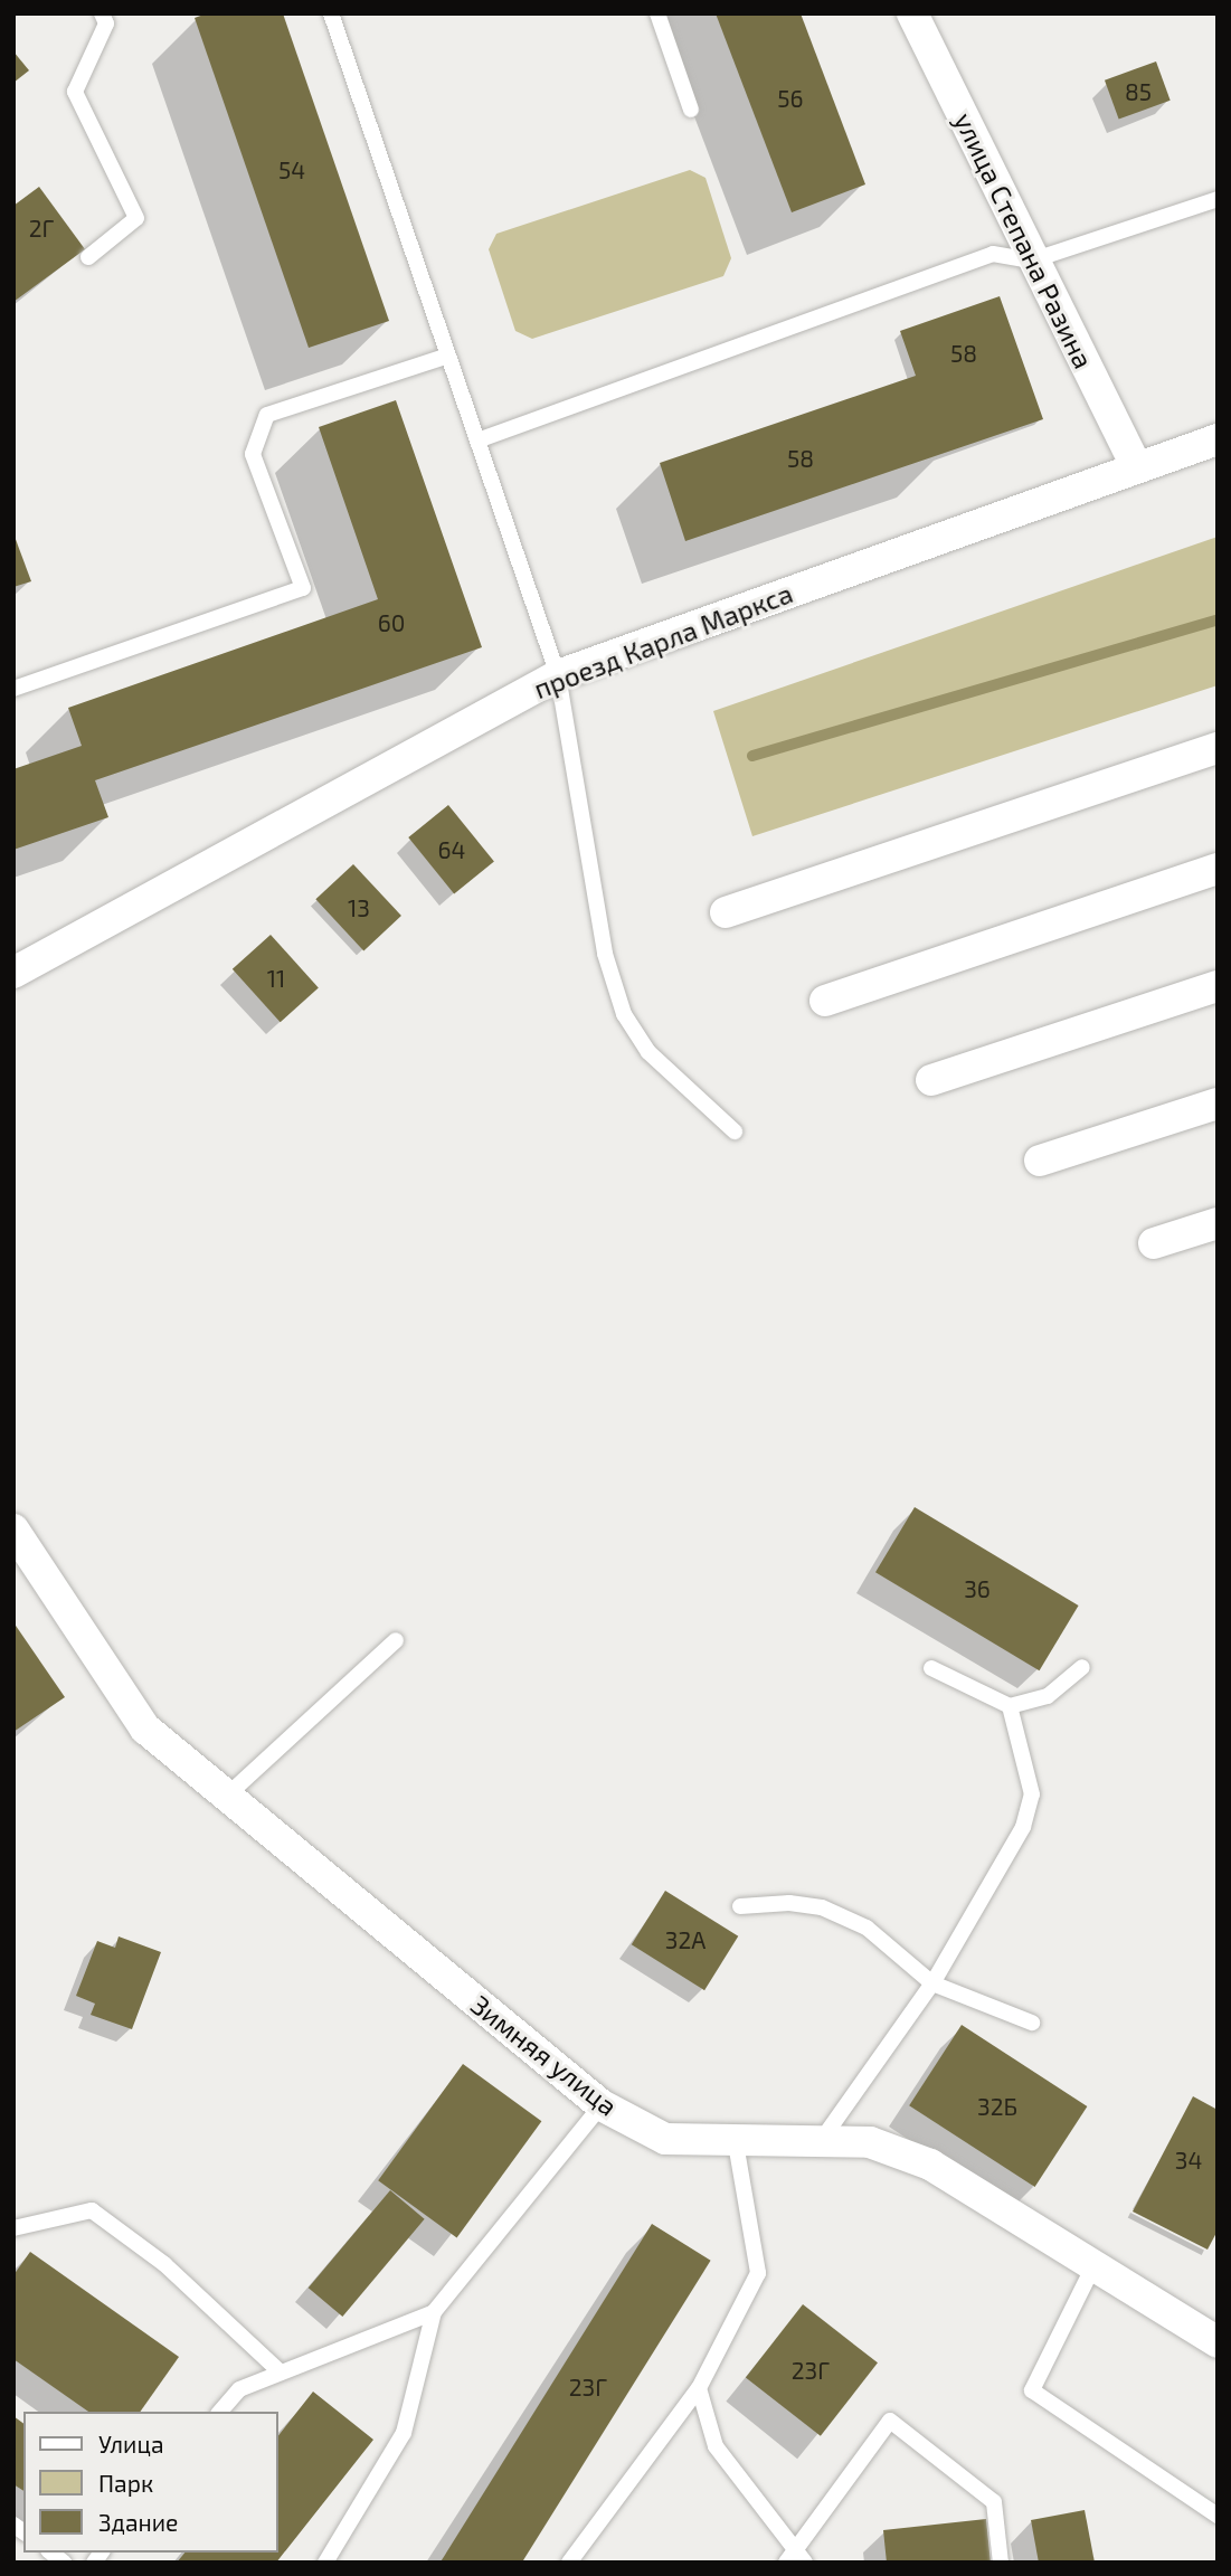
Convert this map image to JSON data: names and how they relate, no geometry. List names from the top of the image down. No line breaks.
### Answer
{"streets":{"street":["улица Степана Разина","проезд Карла Маркса","Зимняя улица"]},"crossings":[["улица Степана Разина","проезд Карла Маркса"]],"house_numbers":["85","56","54","2Г","58","58","60","64","13","11","36","32А","32Б","34","23Г","23Г"],"legend":["Улица","Парк","Здание"]}
